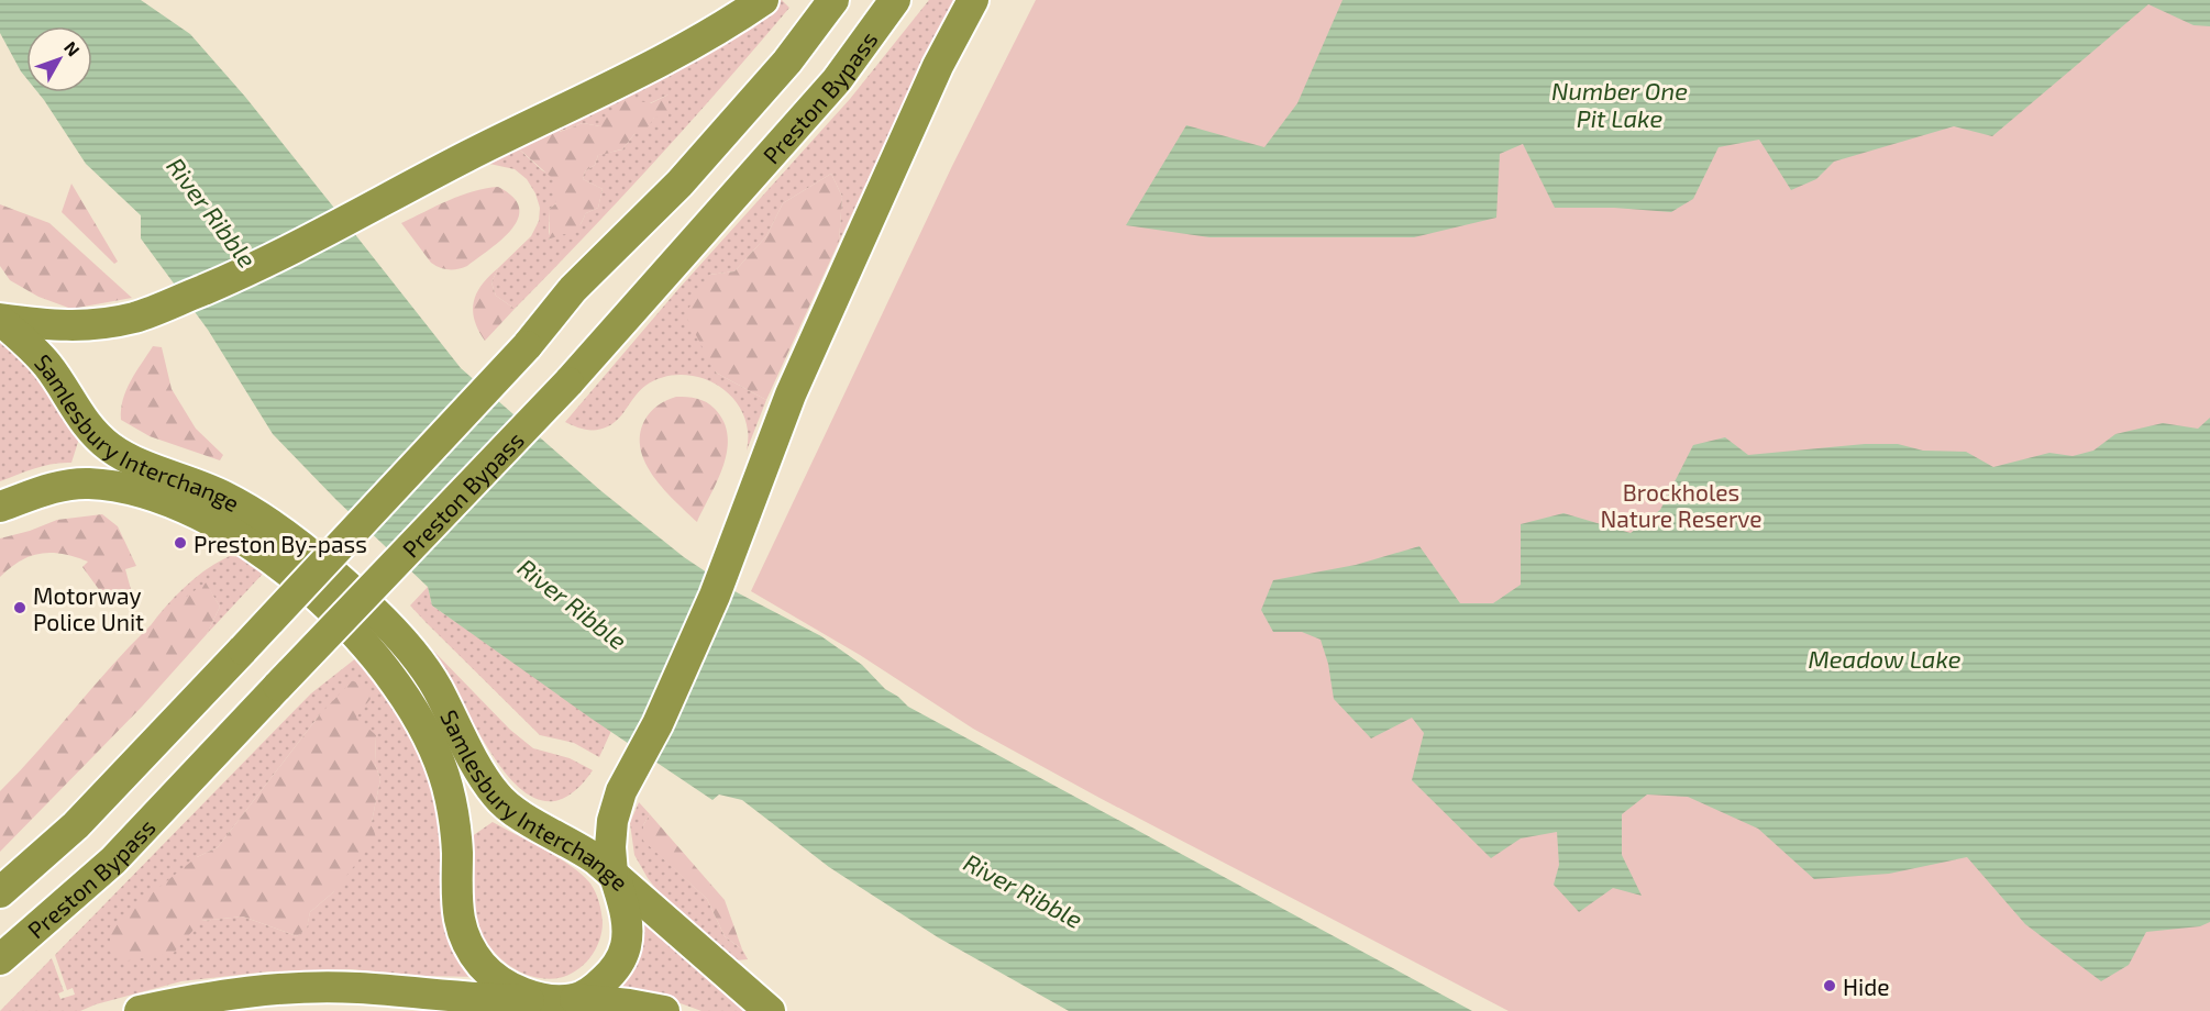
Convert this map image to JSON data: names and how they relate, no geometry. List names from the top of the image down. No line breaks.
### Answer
{"streets":{"highway":["Preston Bypass","Samlesbury Interchange"]},"water":["Number One Pit Lake","River Ribble","Meadow Lake"],"parks":["Brockholes Nature Reserve"],"places":["Preston By-pass","Motorway Police Unit","Hide"],"north":"top right"}
